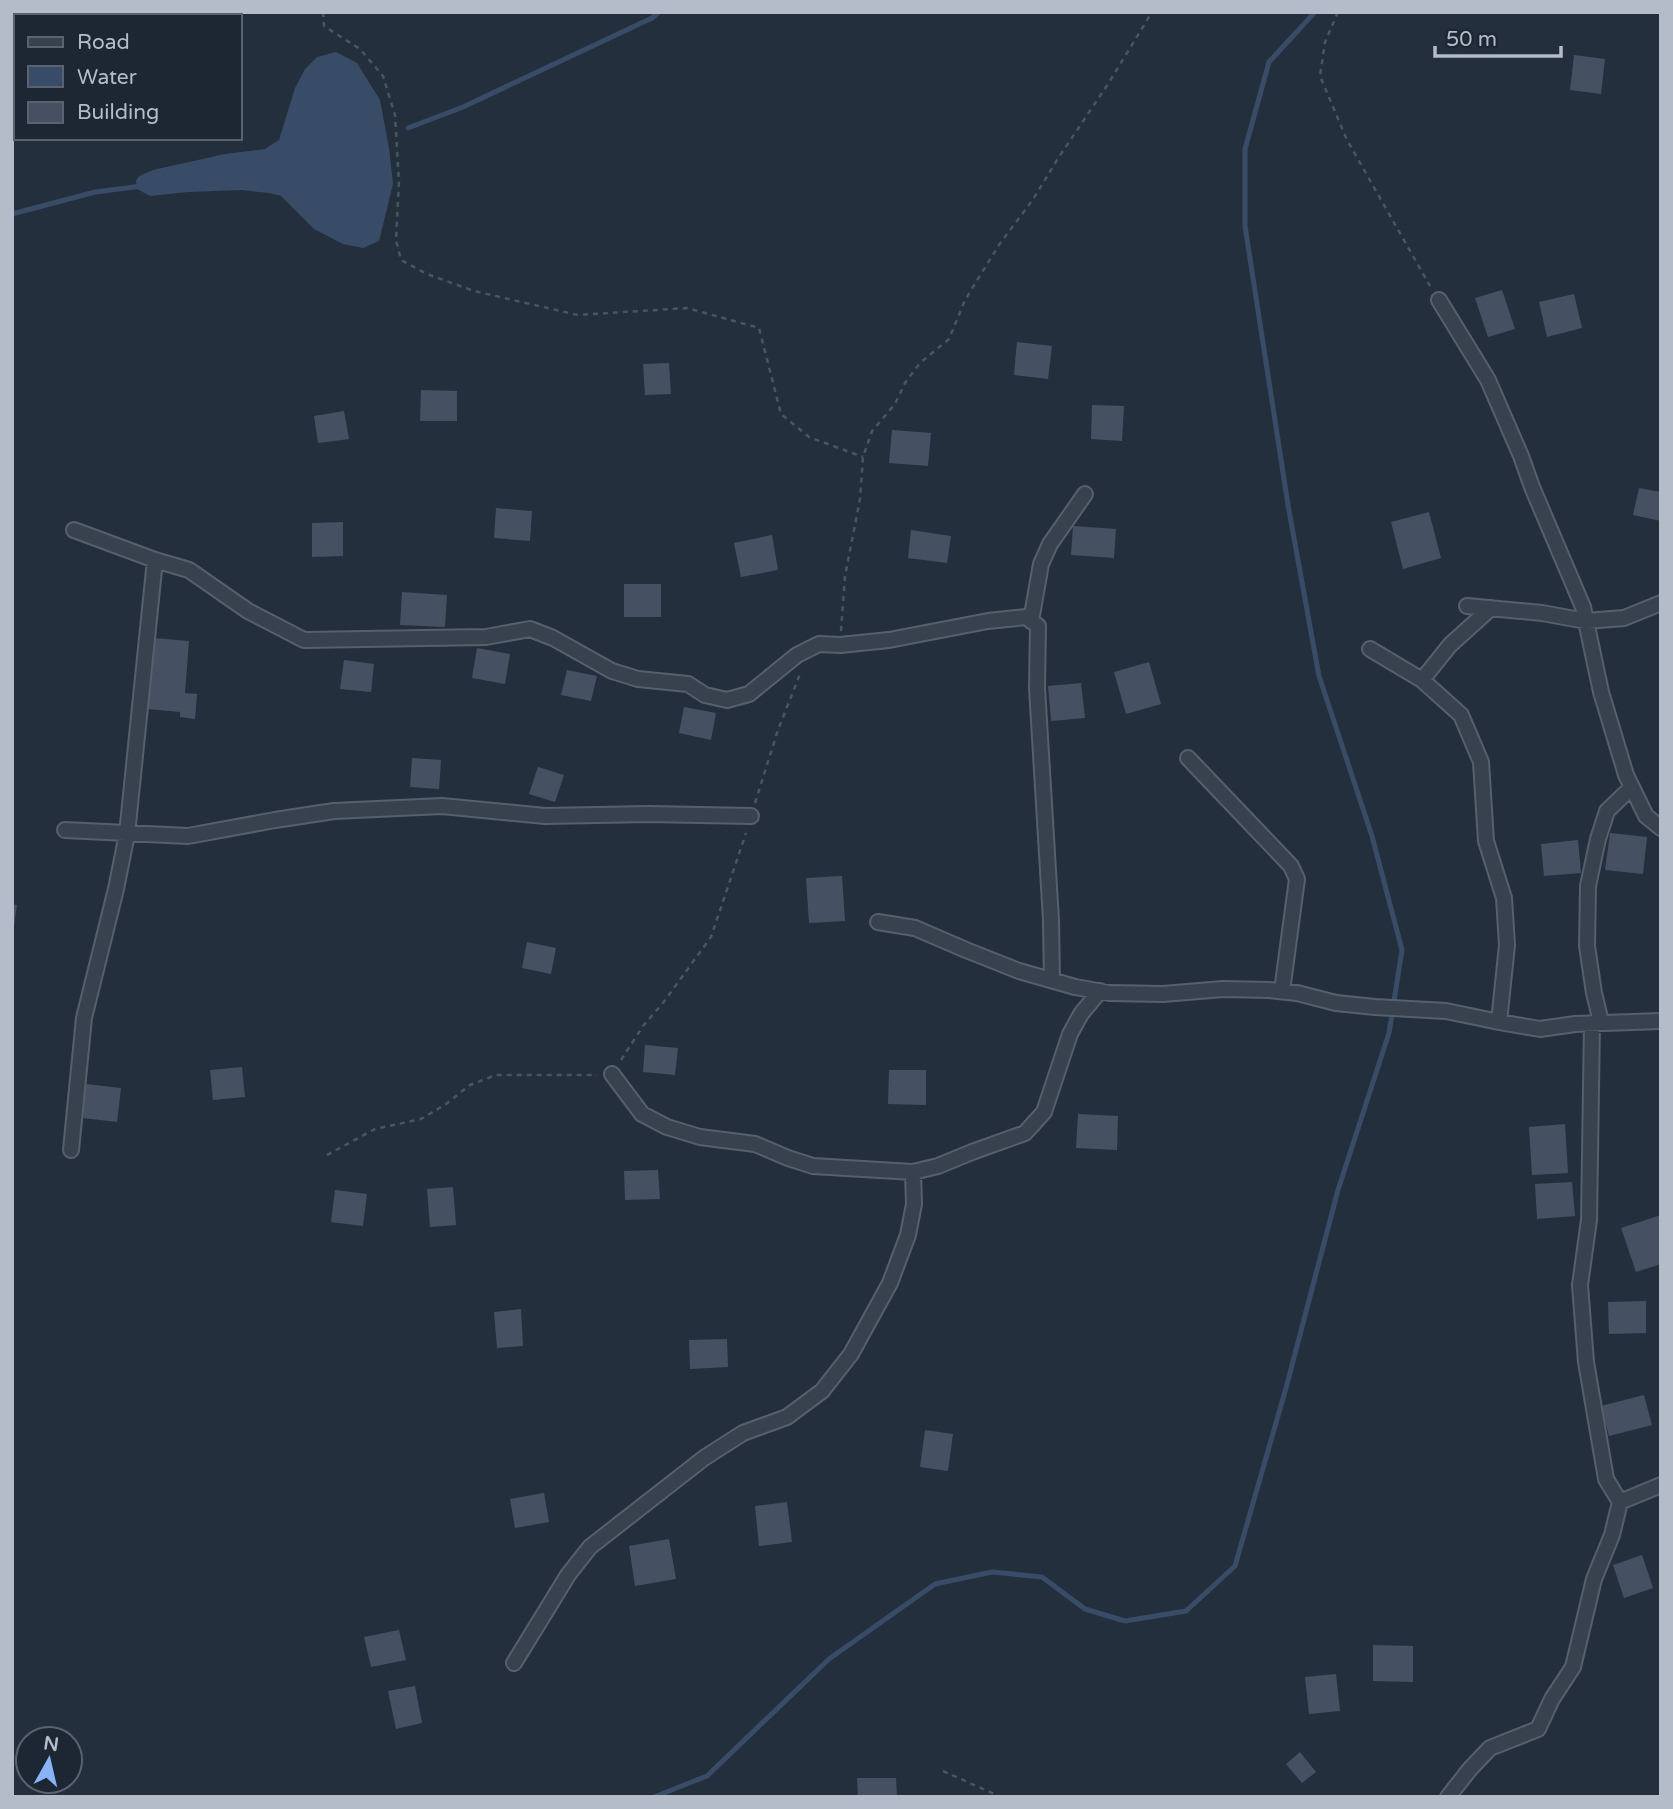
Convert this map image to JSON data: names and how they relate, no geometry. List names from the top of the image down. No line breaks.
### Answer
{"legend":["Road","Water","Building"],"scale_bar":"50 m","north":"top"}
